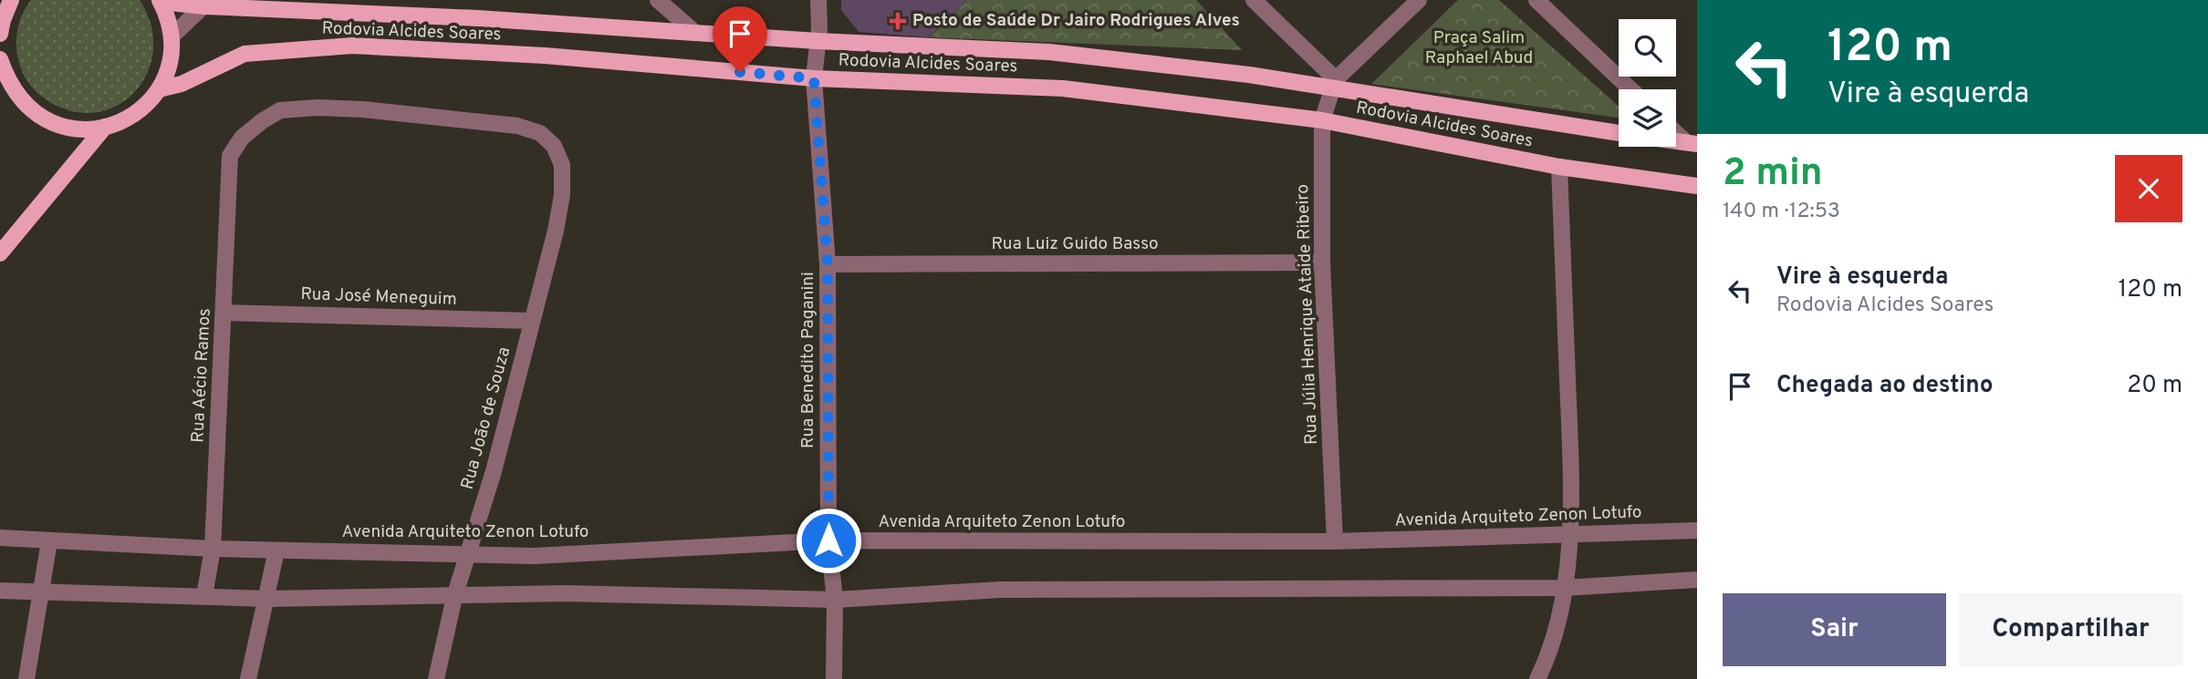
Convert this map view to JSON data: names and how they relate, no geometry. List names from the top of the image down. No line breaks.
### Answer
{"streets":{"main road":["Rodovia Alcides Soares"],"street":["Rua Luiz Guido Basso","Rua José Meneguim","Rua Júlia Henrique Ataide Ribeiro","Rua Benedito Paganini","Rua Aécio Ramos","Rua João de Souza","Avenida Arquiteto Zenon Lotufo"]},"crossings":[["Rodovia Alcides Soares","Rua Júlia Henrique Ataide Ribeiro"],["Rodovia Alcides Soares","Rua Benedito Paganini"],["Rua Luiz Guido Basso","Rua Júlia Henrique Ataide Ribeiro"],["Rua Luiz Guido Basso","Rua Benedito Paganini"],["Rua José Meneguim","Rua Aécio Ramos"],["Rua José Meneguim","Rua João de Souza"],["Rua Júlia Henrique Ataide Ribeiro","Avenida Arquiteto Zenon Lotufo"],["Rua Benedito Paganini","Avenida Arquiteto Zenon Lotufo"],["Rua Aécio Ramos","Rua João de Souza"],["Rua Aécio Ramos","Avenida Arquiteto Zenon Lotufo"],["Rua João de Souza","Avenida Arquiteto Zenon Lotufo"]],"parks":["Praça Salim Raphael Abud"],"places":{"health":["Posto de Saúde Dr Jairo Rodrigues Alves"]},"page":{"turn":["120 m","Vire à esquerda"],"heading":["2 min","140 m · 12:53"],"list":[{"name":"Vire à esquerda","note":"Rodovia Alcides Soares","value":"120 m"},{"name":"Chegada ao destino","value":"20 m"}],"buttons":["Sair","Compartilhar"]}}
